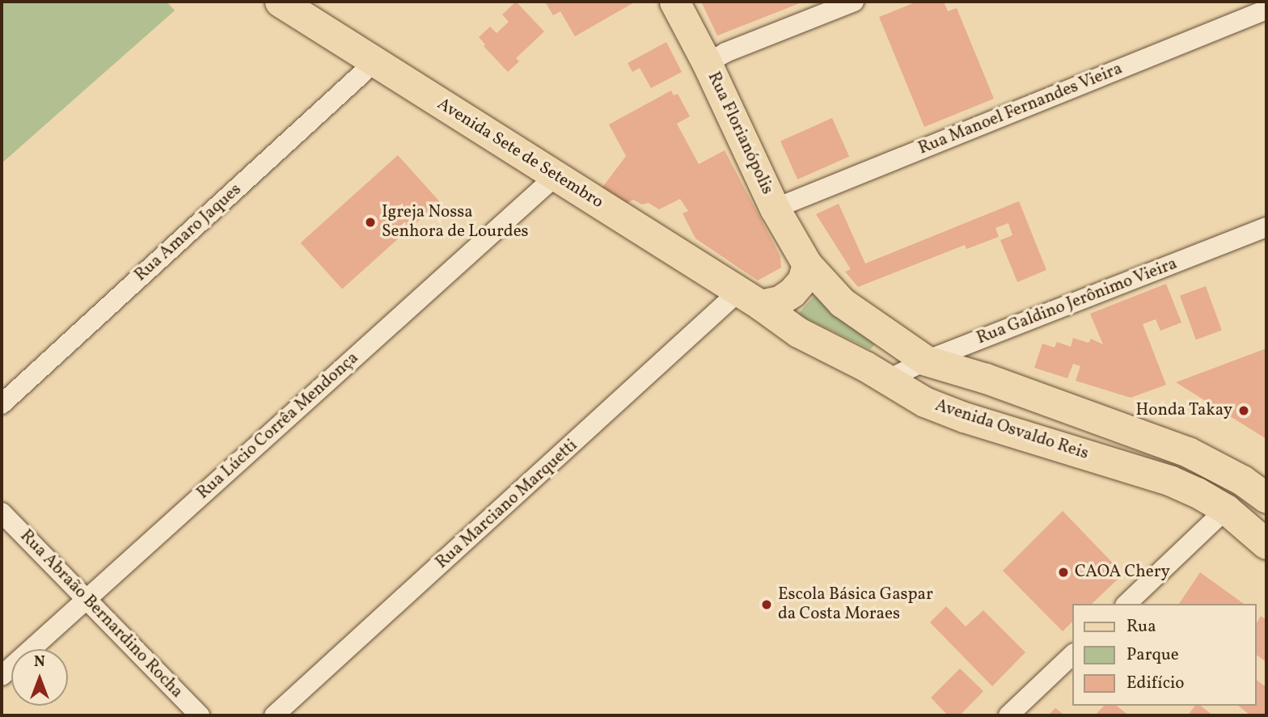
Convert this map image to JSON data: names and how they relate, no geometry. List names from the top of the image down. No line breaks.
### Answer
{"streets":{"main road":["Rua Florianópolis","Avenida Sete de Setembro","Avenida Osvaldo Reis"],"street":["Rua Manoel Fernandes Vieira","Rua Amaro Jaques","Rua Galdino Jerônimo Vieira","Rua Lúcio Corrêa Mendonça","Rua Marciano Marquetti","Rua Abraão Bernardino Rocha"]},"crossings":[["Rua Manoel Fernandes Vieira","Rua Florianópolis"],["Avenida Sete de Setembro","Rua Amaro Jaques"],["Avenida Sete de Setembro","Rua Lúcio Corrêa Mendonça"],["Avenida Sete de Setembro","Avenida Osvaldo Reis"],["Avenida Sete de Setembro","Rua Marciano Marquetti"],["Rua Galdino Jerônimo Vieira","Avenida Osvaldo Reis"],["Rua Lúcio Corrêa Mendonça","Rua Abraão Bernardino Rocha"],["Avenida Osvaldo Reis","Rua Marciano Marquetti"]],"places":["Igreja Nossa Senhora de Lourdes","Honda Takay","CAOA Chery","Escola Básica Gaspar da Costa Moraes"],"legend":["Rua","Parque","Edifício"],"north":"top"}
